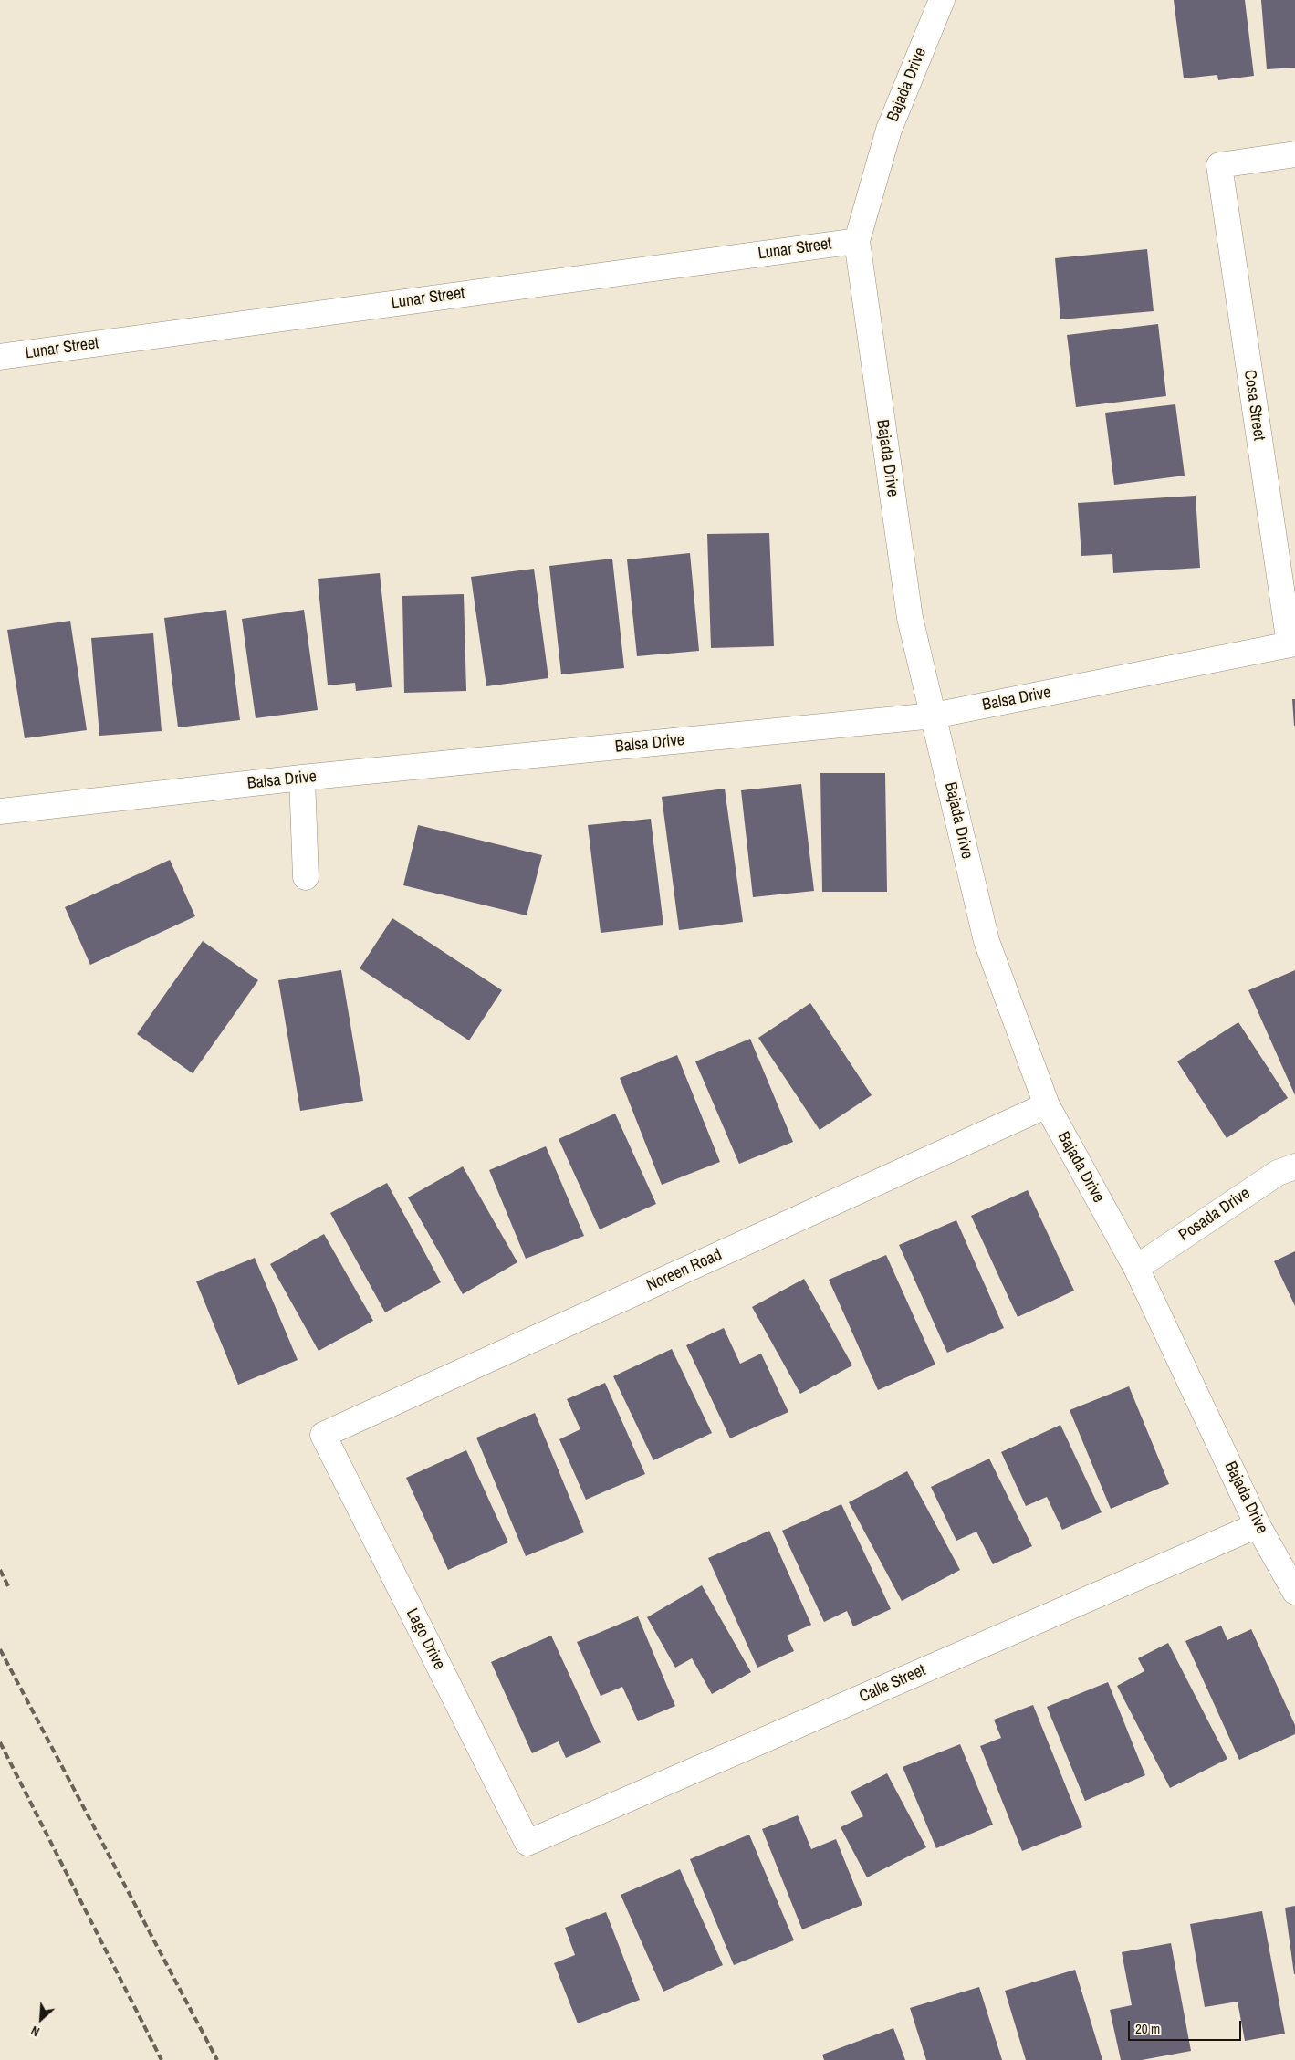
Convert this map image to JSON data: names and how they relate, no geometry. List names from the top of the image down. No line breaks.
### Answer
{"streets":{"street":["Bajada Drive","Lunar Street","Cosa Street","Balsa Drive","Posada Drive","Noreen Road","Lago Drive","Calle Street"]},"crossings":[["Bajada Drive","Lunar Street"],["Bajada Drive","Balsa Drive"],["Bajada Drive","Posada Drive"],["Bajada Drive","Noreen Road"],["Bajada Drive","Calle Street"],["Cosa Street","Balsa Drive"],["Noreen Road","Lago Drive"],["Lago Drive","Calle Street"]],"scale_bar":"20 m","north":"bottom left"}
